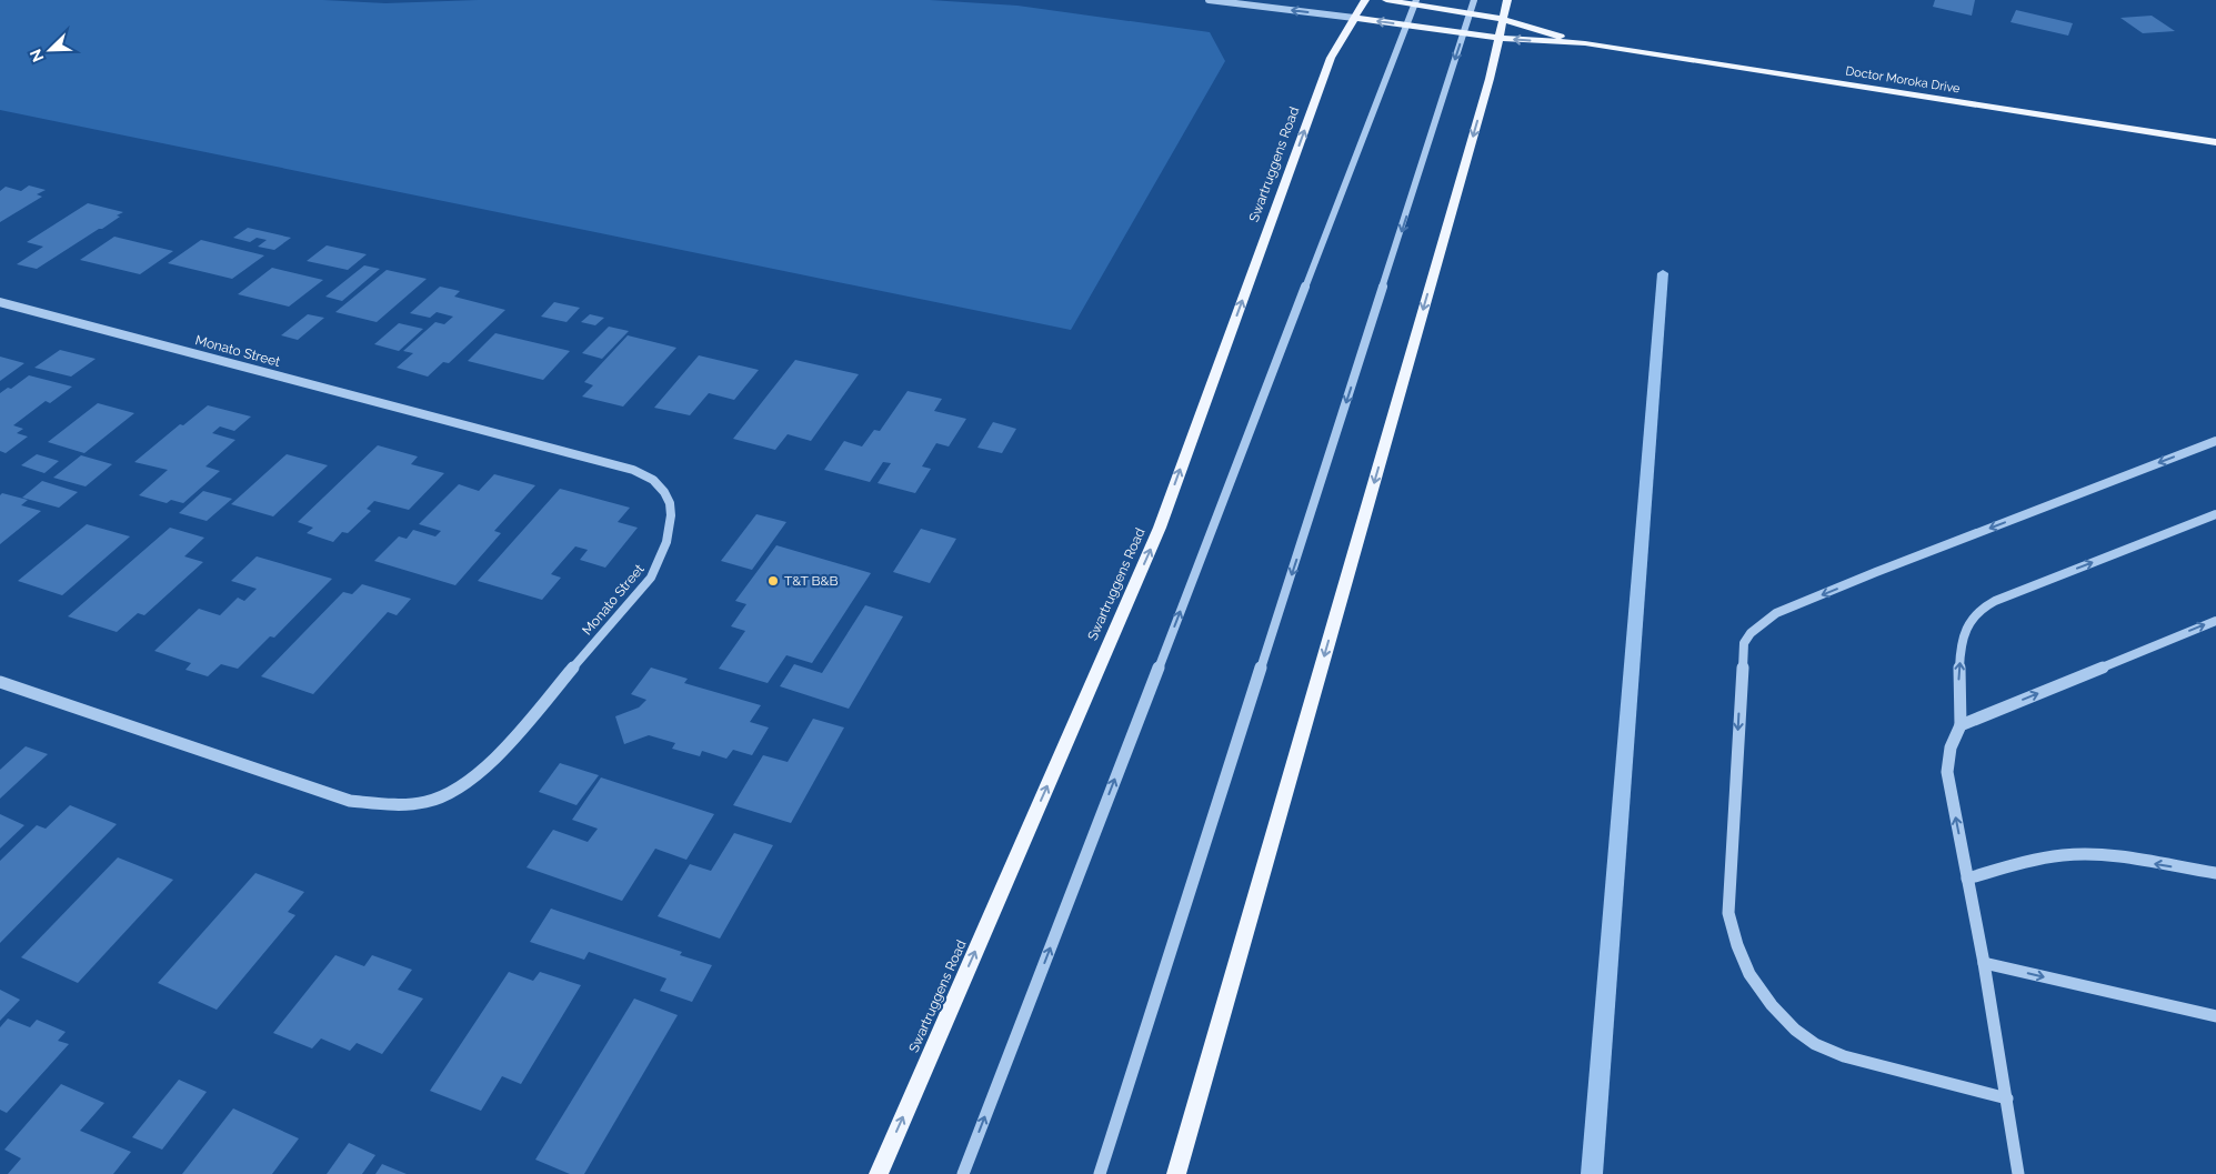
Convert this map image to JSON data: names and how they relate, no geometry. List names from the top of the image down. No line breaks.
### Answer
{"streets":{"main road":["Doctor Moroka Drive","Swartruggens Road"],"street":["Monato Street"]},"crossings":[["Doctor Moroka Drive","Swartruggens Road"]],"one_way":["Swartruggens Road"],"places":["T&T B&B"],"north":"bottom left"}
